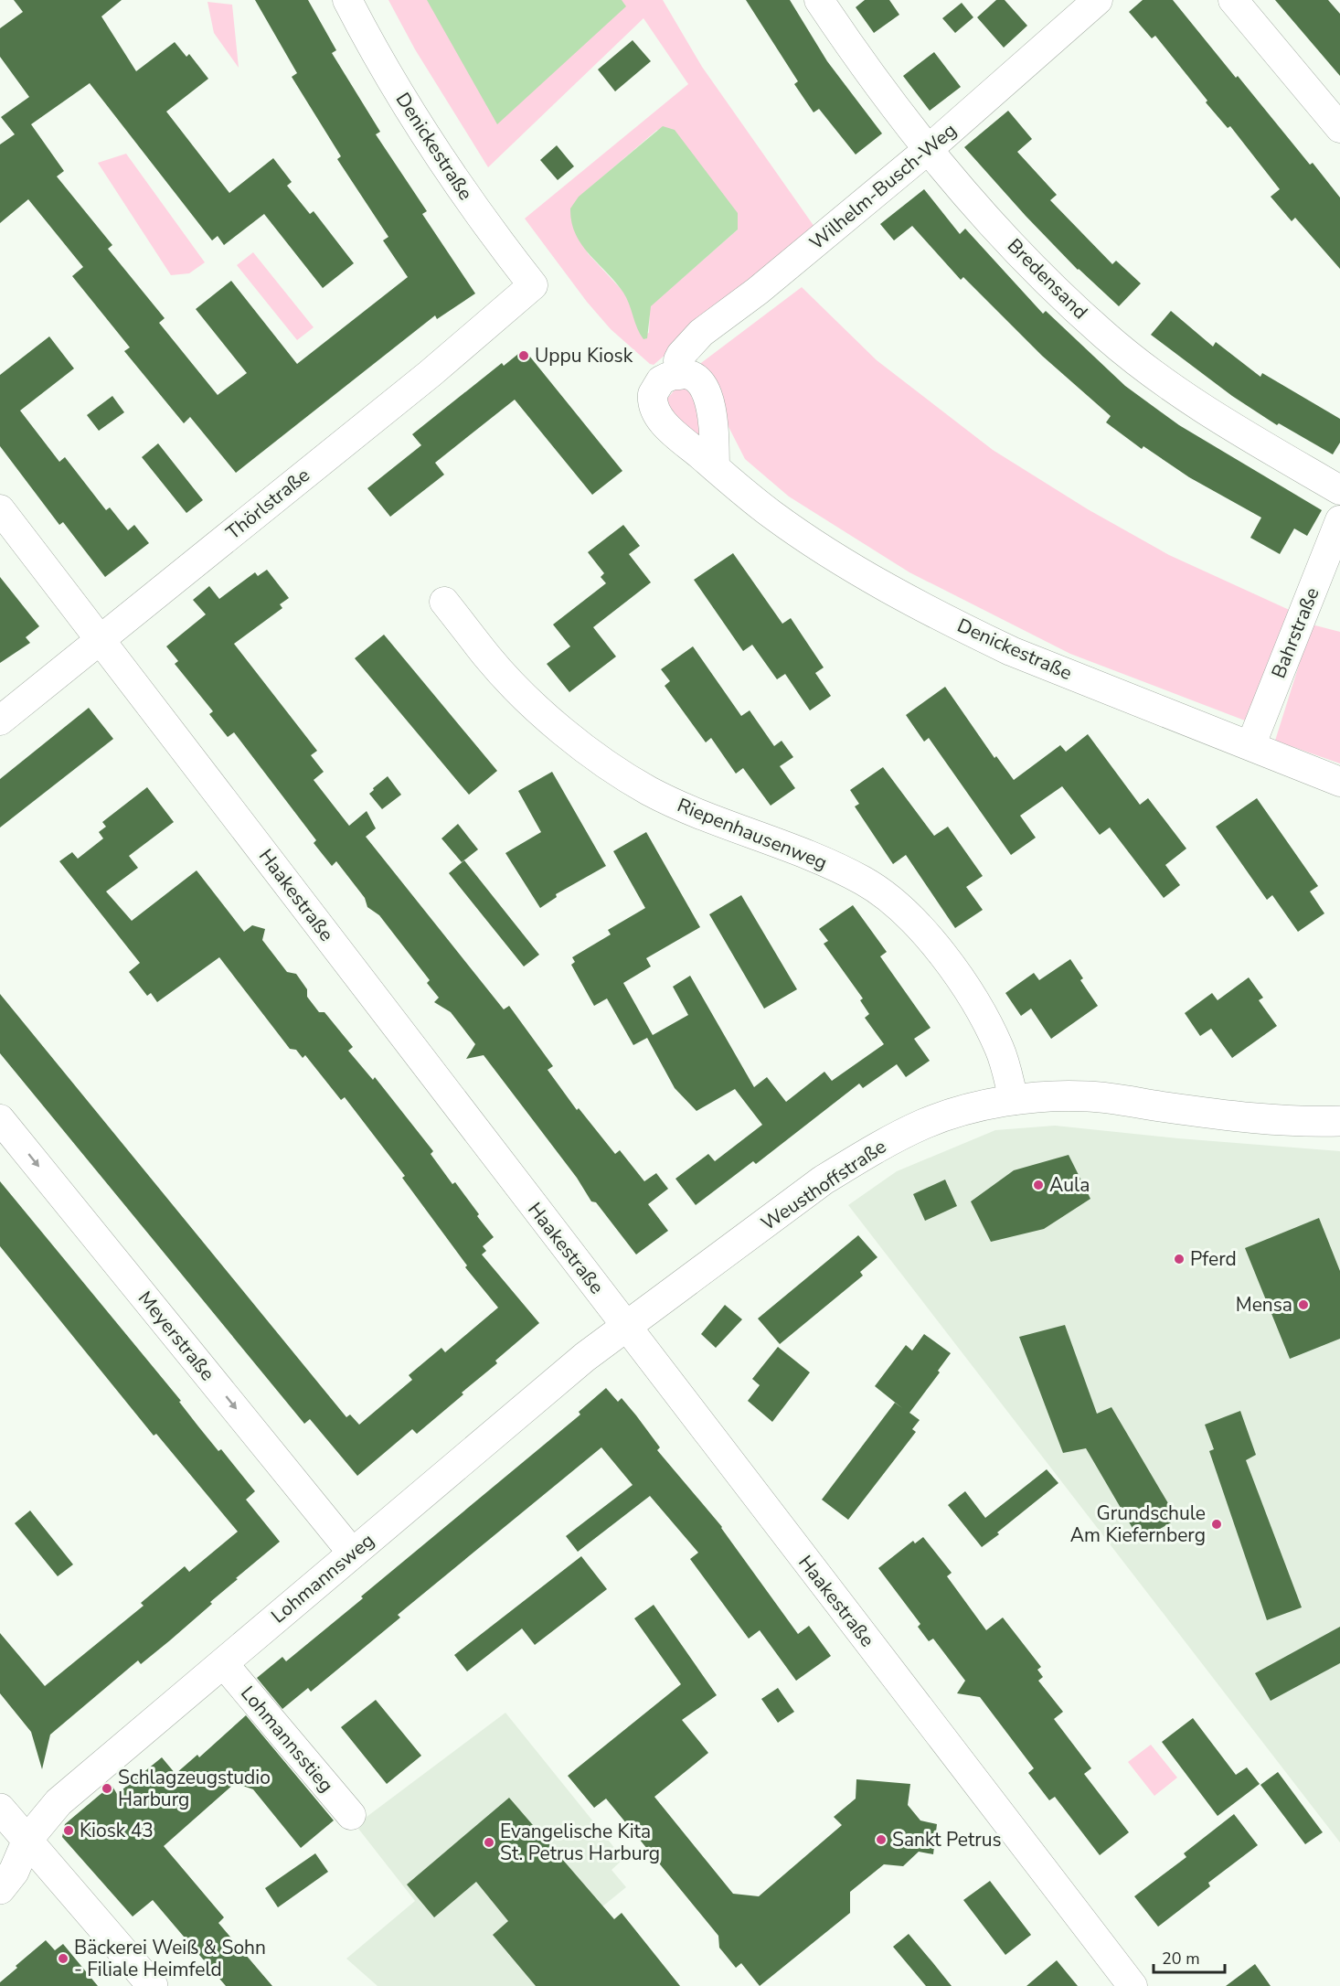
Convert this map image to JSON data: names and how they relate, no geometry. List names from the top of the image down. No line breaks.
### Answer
{"streets":{"street":["Denickestraße","Wilhelm-Busch-Weg","Bredensand","Thörlstraße","Bahrstraße","Riepenhausenweg","Haakestraße","Weusthoffstraße","Meyerstraße","Lohmannsweg","Lohmannsstieg"]},"crossings":[["Denickestraße","Wilhelm-Busch-Weg"],["Denickestraße","Thörlstraße"],["Denickestraße","Bahrstraße"],["Wilhelm-Busch-Weg","Bredensand"],["Thörlstraße","Haakestraße"],["Riepenhausenweg","Weusthoffstraße"],["Haakestraße","Weusthoffstraße"],["Haakestraße","Lohmannsweg"],["Weusthoffstraße","Lohmannsweg"],["Meyerstraße","Lohmannsweg"],["Lohmannsweg","Lohmannsstieg"]],"one_way":["Meyerstraße"],"places":["Uppu Kiosk","Aula","Pferd","Mensa","Grundschule Am Kiefernberg","Schlagzeugstudio Harburg","Kiosk 43","Sankt Petrus","Evangelische Kita St. Petrus Harburg","Bäckerei Weiß & Sohn - Filiale Heimfeld"],"scale_bar":"20 m"}
